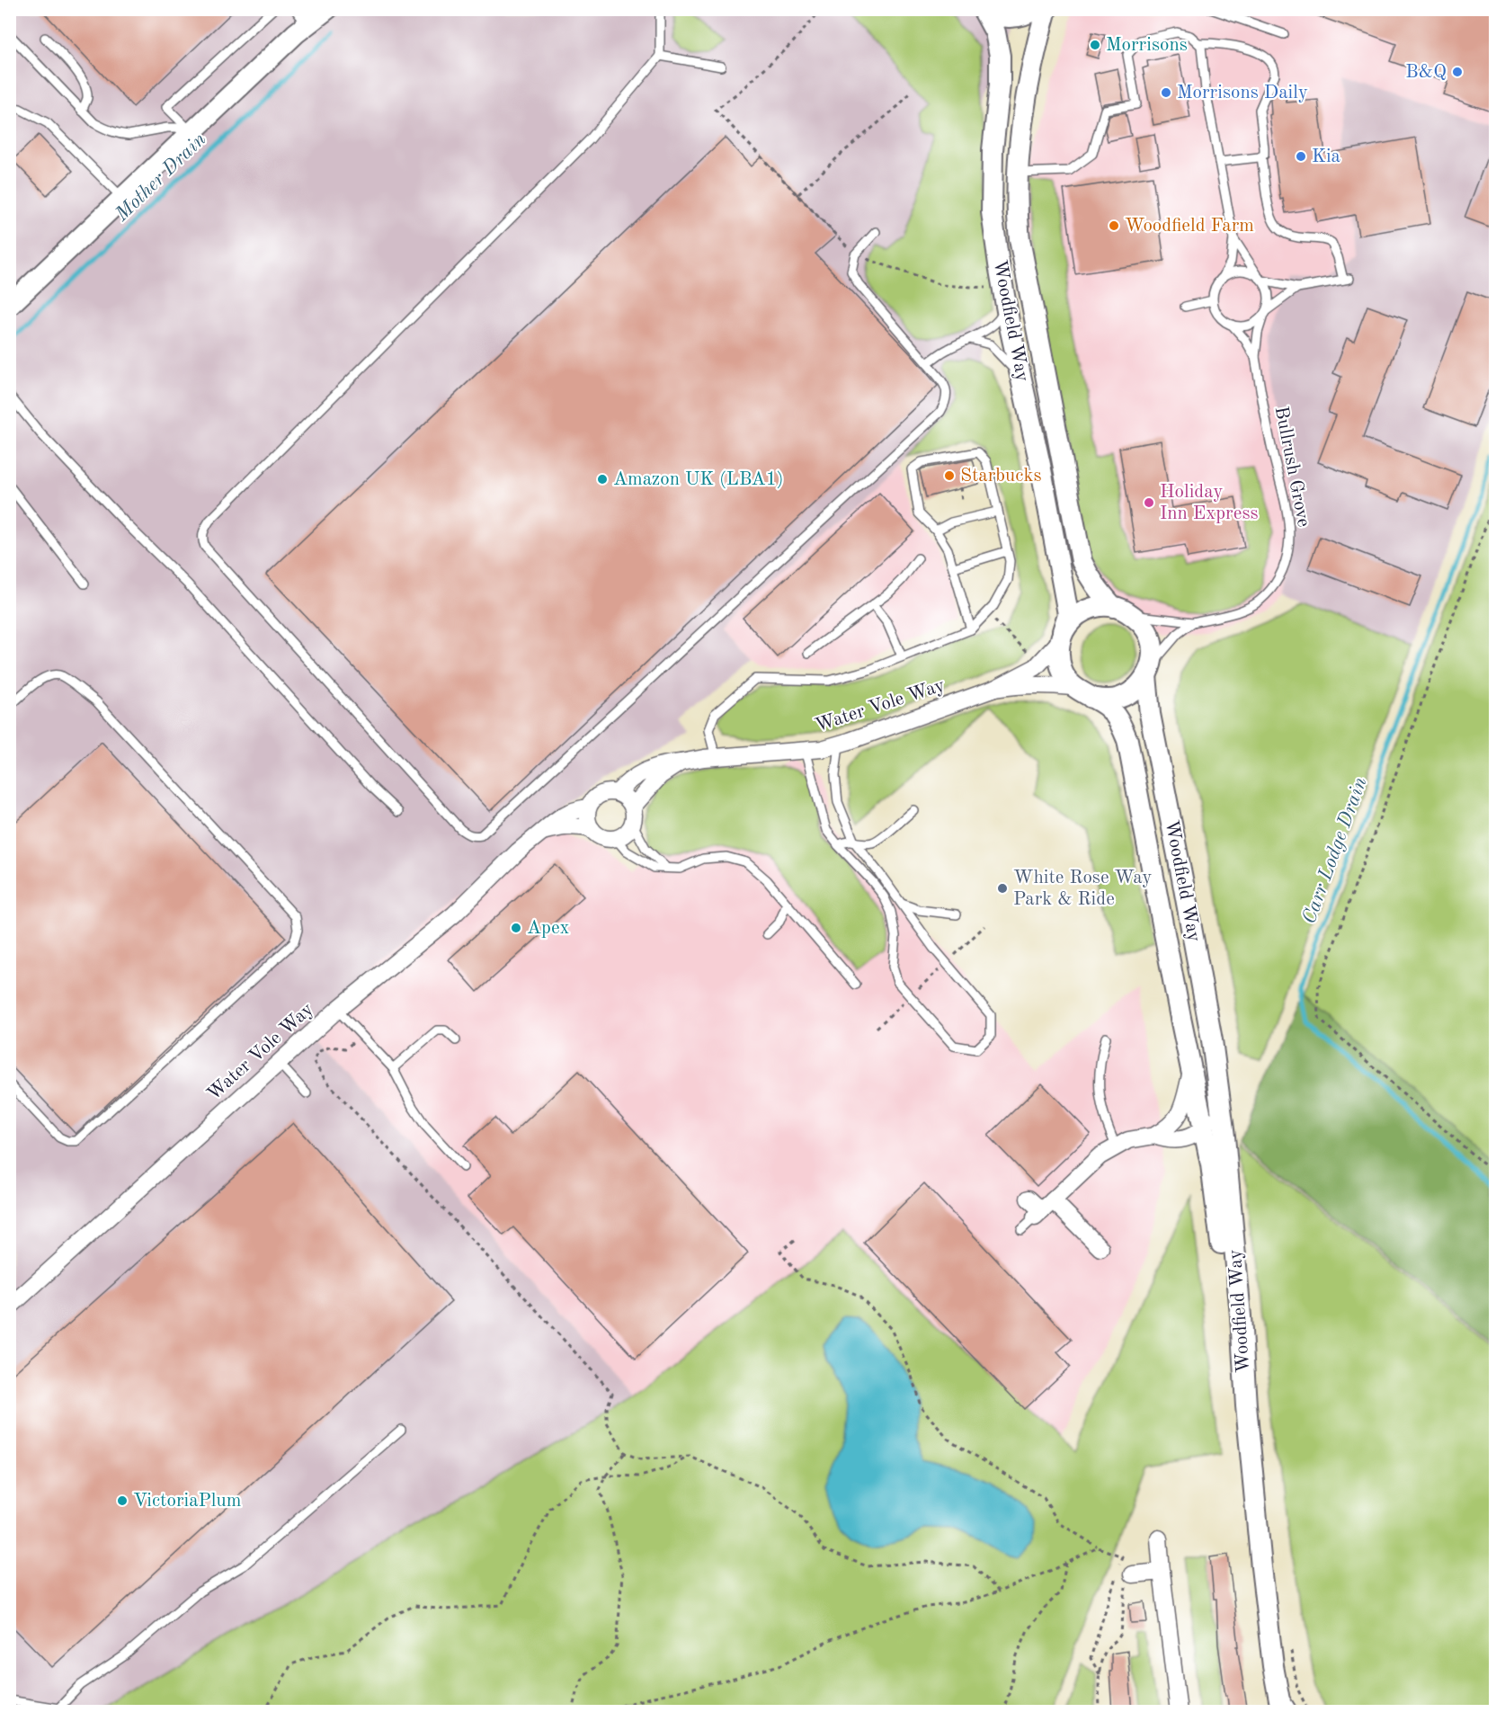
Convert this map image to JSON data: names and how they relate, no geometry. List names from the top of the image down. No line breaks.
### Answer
{"streets":{"street":["Woodfield Way","Water Vole Way"],"lane":["Bullrush Grove"]},"crossings":[["Woodfield Way","Bullrush Grove"],["Woodfield Way","Water Vole Way"],["Bullrush Grove","Water Vole Way"]],"water":["Mother Drain","Carr Lodge Drain"],"places":["Morrisons","B&Q","Morrisons Daily","Kia","Woodfield Farm","Starbucks","Amazon UK (LBA1)","Holiday Inn Express","White Rose Way Park & Ride","Apex","VictoriaPlum"]}
